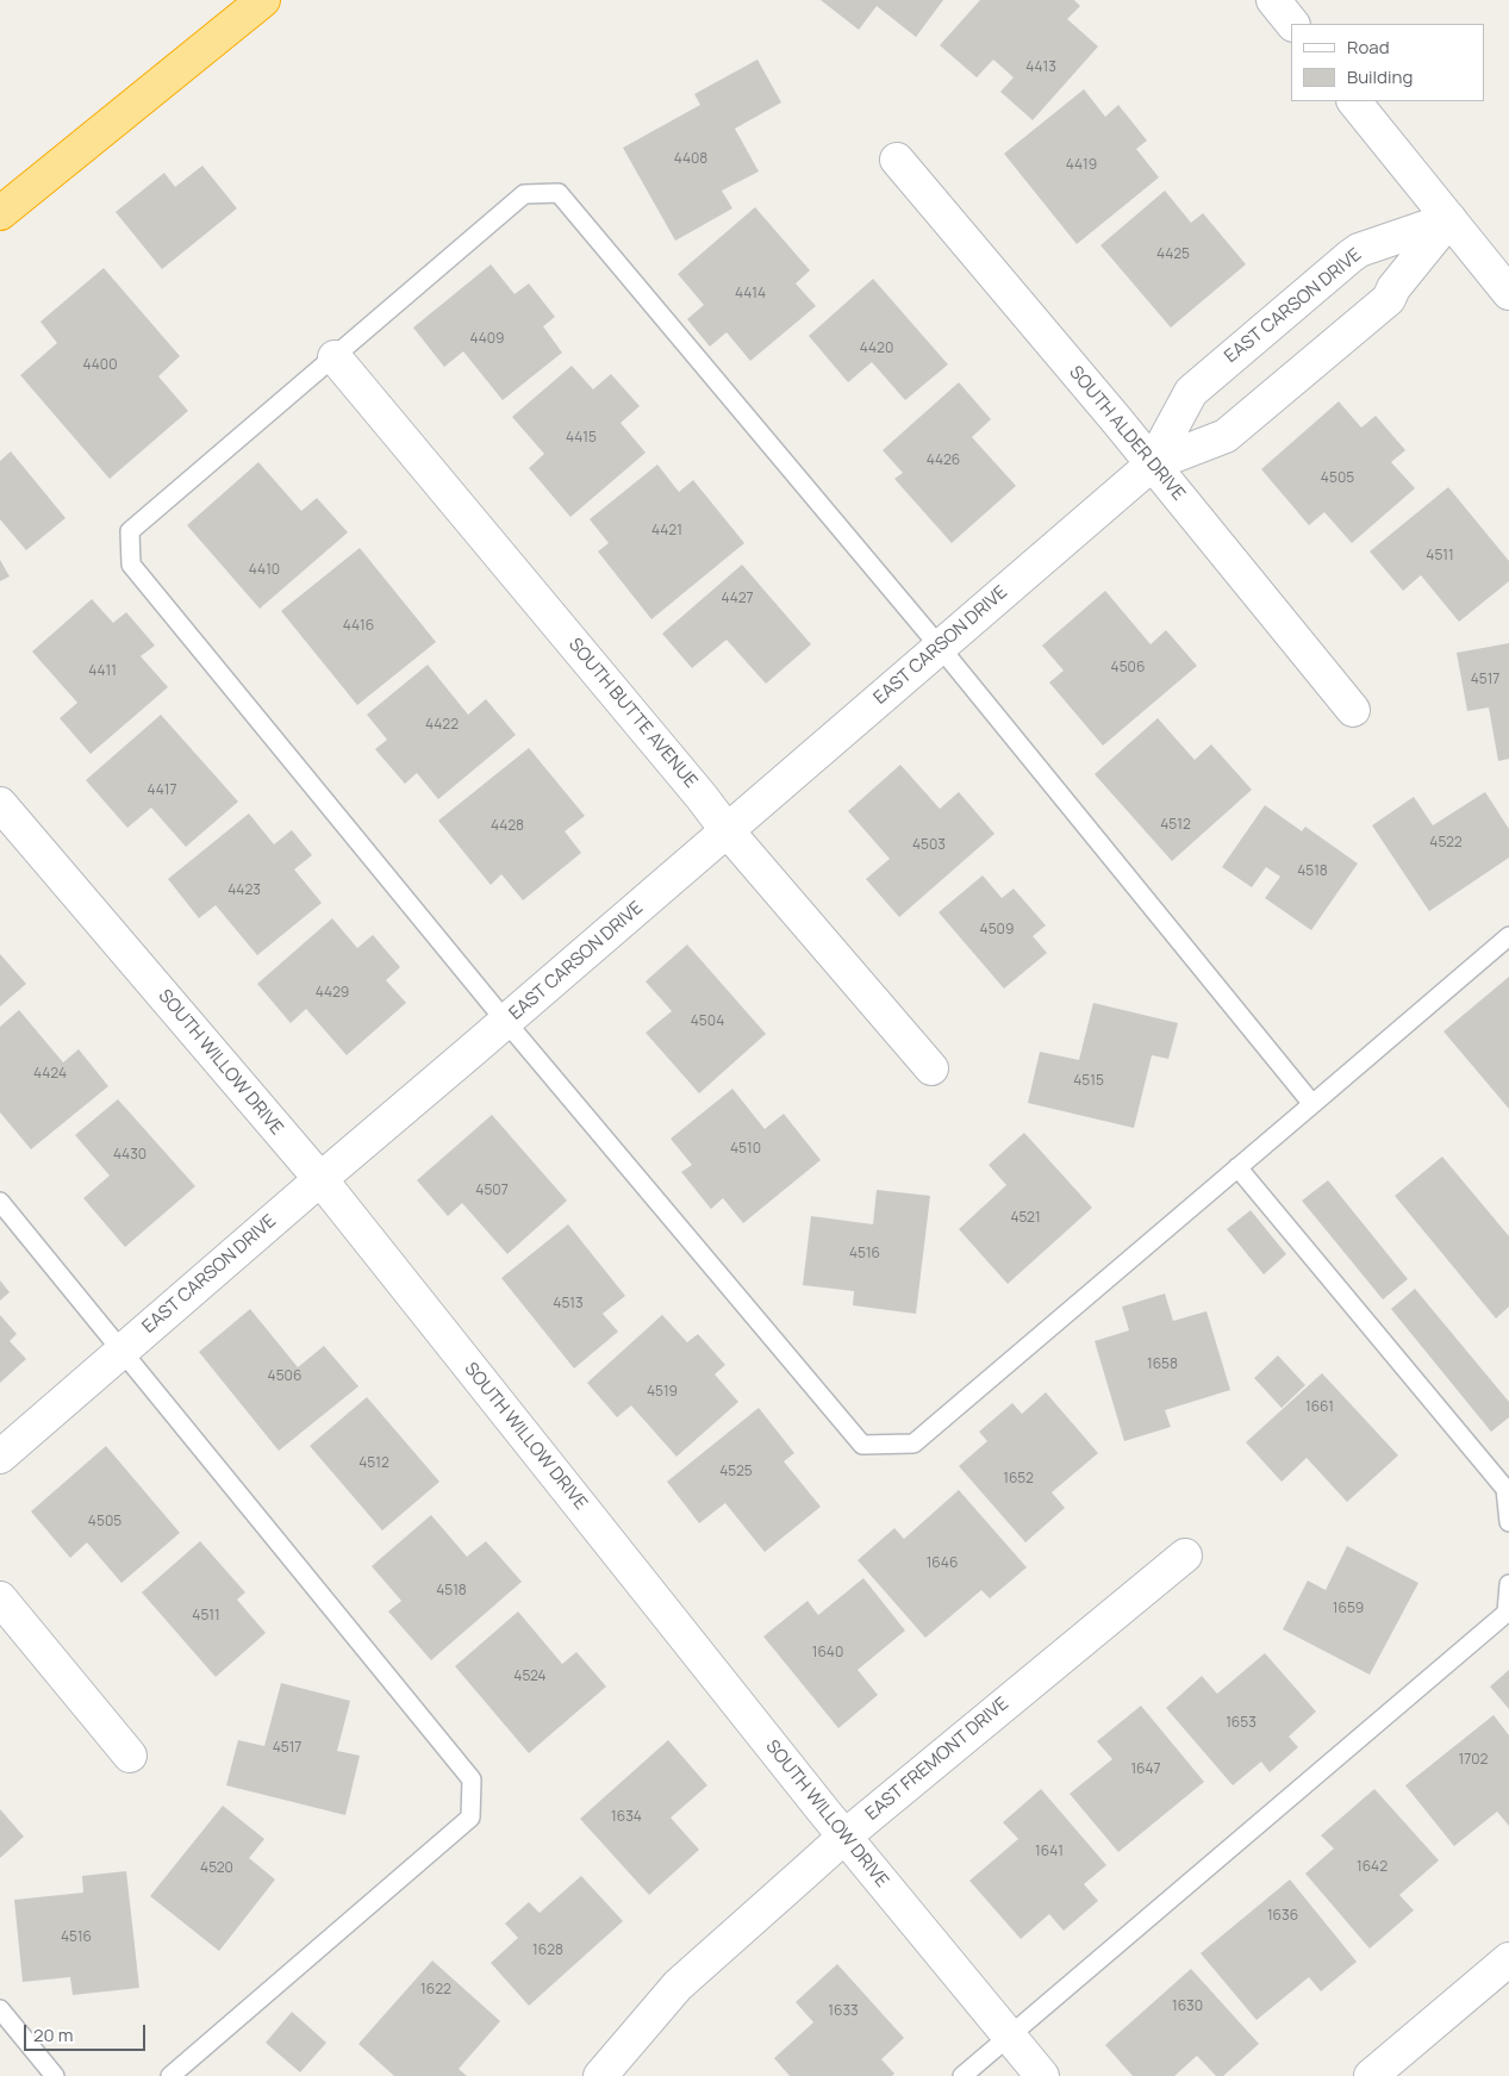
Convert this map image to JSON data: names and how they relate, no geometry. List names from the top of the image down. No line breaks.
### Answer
{"streets":{"street":["EAST CARSON DRIVE","SOUTH ALDER DRIVE","SOUTH BUTTE AVENUE","SOUTH WILLOW DRIVE","EAST FREMONT DRIVE"]},"crossings":[["EAST CARSON DRIVE","SOUTH ALDER DRIVE"],["EAST CARSON DRIVE","SOUTH BUTTE AVENUE"],["EAST CARSON DRIVE","SOUTH WILLOW DRIVE"],["SOUTH WILLOW DRIVE","EAST FREMONT DRIVE"]],"house_numbers":["4413","4408","4419","4425","4414","4409","4420","4400","4415","4426","4505","4421","4511","4410","4427","4416","4506","4411","4517","4422","4417","4512","4428","4522","4503","4518","4423","4509","4429","4504","4424","4515","4510","4430","4507","4521","4516","4513","1658","4506","4519","1661","4512","4525","1652","4505","1646","4518","1659","4511","1640","4524","1653","4517","1702","1647","1634","1641","1642","4520","1636","4516","1628","1622","1630","1633"],"legend":["Road","Building"],"scale_bar":"20 m"}
